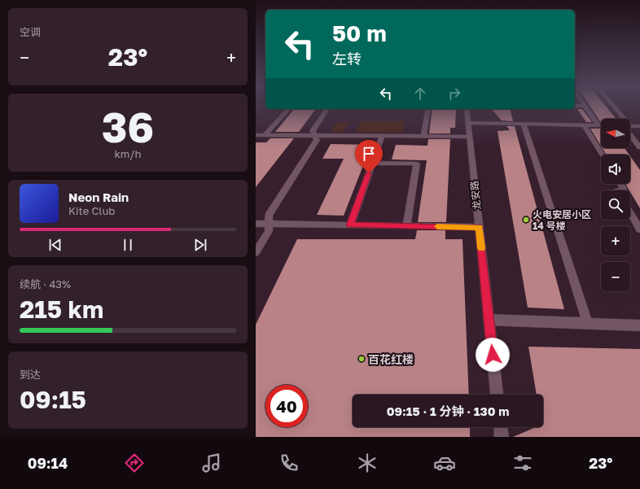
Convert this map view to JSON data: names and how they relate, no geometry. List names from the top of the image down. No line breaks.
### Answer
{"streets":{"street":["龙安路"]},"places":["火电安居小区 14 号楼","百花红楼"],"north":"left","page":{"tile":["空调",["36","km/h"],["续航 · 43%","215 km"],["到达","09:15"]],"turn":["50 m","左转"],"heat":["−","23°","+"],"map_buttons":["+","−"],"song":["Neon Rain","Kite Club"],"limit":"40","trip":"09:15 · 1 分钟 · 130 m","tabs":["09:14","23°"]}}
